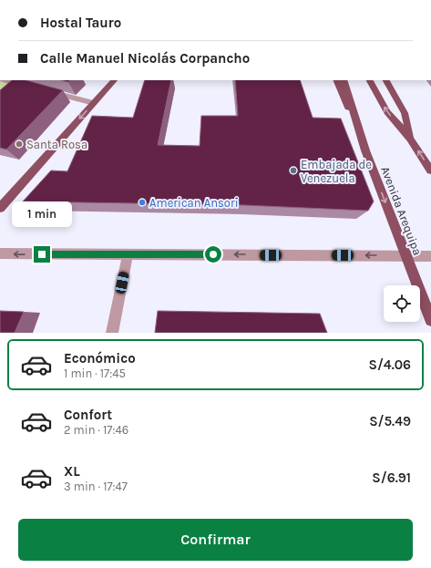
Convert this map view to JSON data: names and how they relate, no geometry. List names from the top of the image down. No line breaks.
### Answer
{"streets":{"main road":["Avenida Arequipa"]},"places":["Santa Rosa","Embajada de Venezuela","American Ansori"],"page":{"banner":["Hostal Tauro","Calle Manuel Nicolás Corpancho"],"bubble":"1 min","list":[{"name":"Económico","note":"1 min · 17:45","value":"S/4.06"},{"name":"Confort","note":"2 min · 17:46","value":"S/5.49"},{"name":"XL","note":"3 min · 17:47","value":"S/6.91"}],"buttons":"Confirmar"}}
